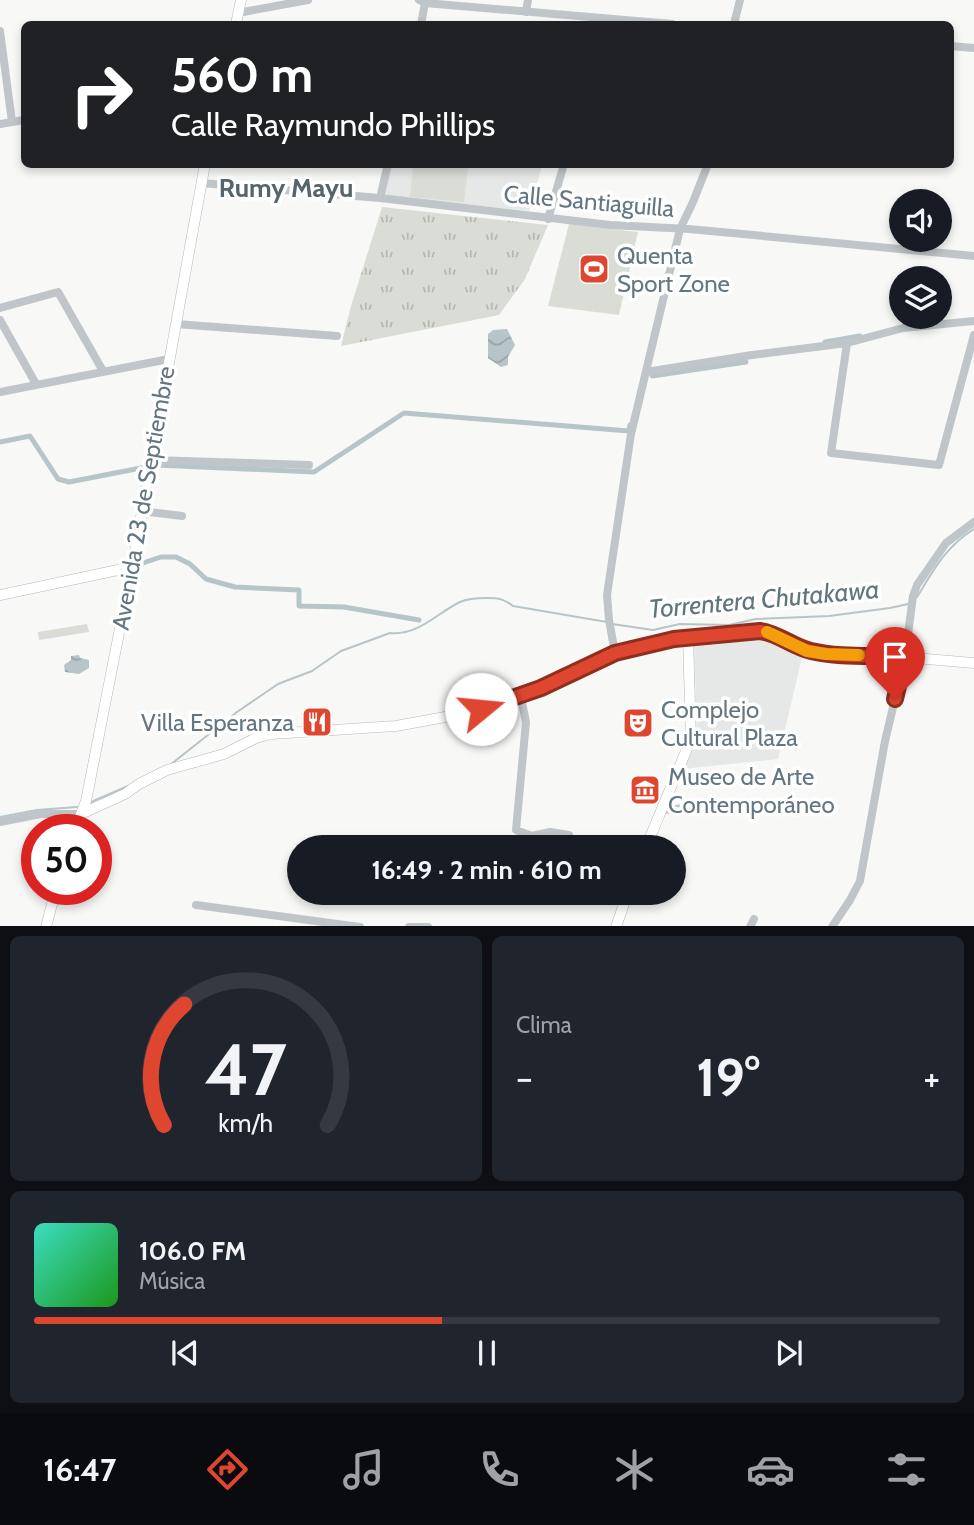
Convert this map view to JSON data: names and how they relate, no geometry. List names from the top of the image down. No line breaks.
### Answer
{"streets":{"main road":["Avenida 23 de Septiembre"],"street":["Calle Santiaguilla"]},"crossings":[["Calle Santiaguilla","Avenida 23 de Septiembre"]],"districts":["Rumy Mayu"],"water":["Torrentera Chutakawa"],"places":{"sports":["Quenta Sport Zone"],"restaurant":["Villa Esperanza"],"theatre":["Complejo Cultural Plaza"],"museum":["Museo de Arte Contemporáneo"]},"page":{"turn":["560 m","Calle Raymundo Phillips"],"limit":"50","trip":"16:49 · 2 min · 610 m","tile":"Clima","heat":["−","19°","+"],"song":["106.0 FM","Música"],"tabs":"16:47","gauge":["47","km/h"]}}
